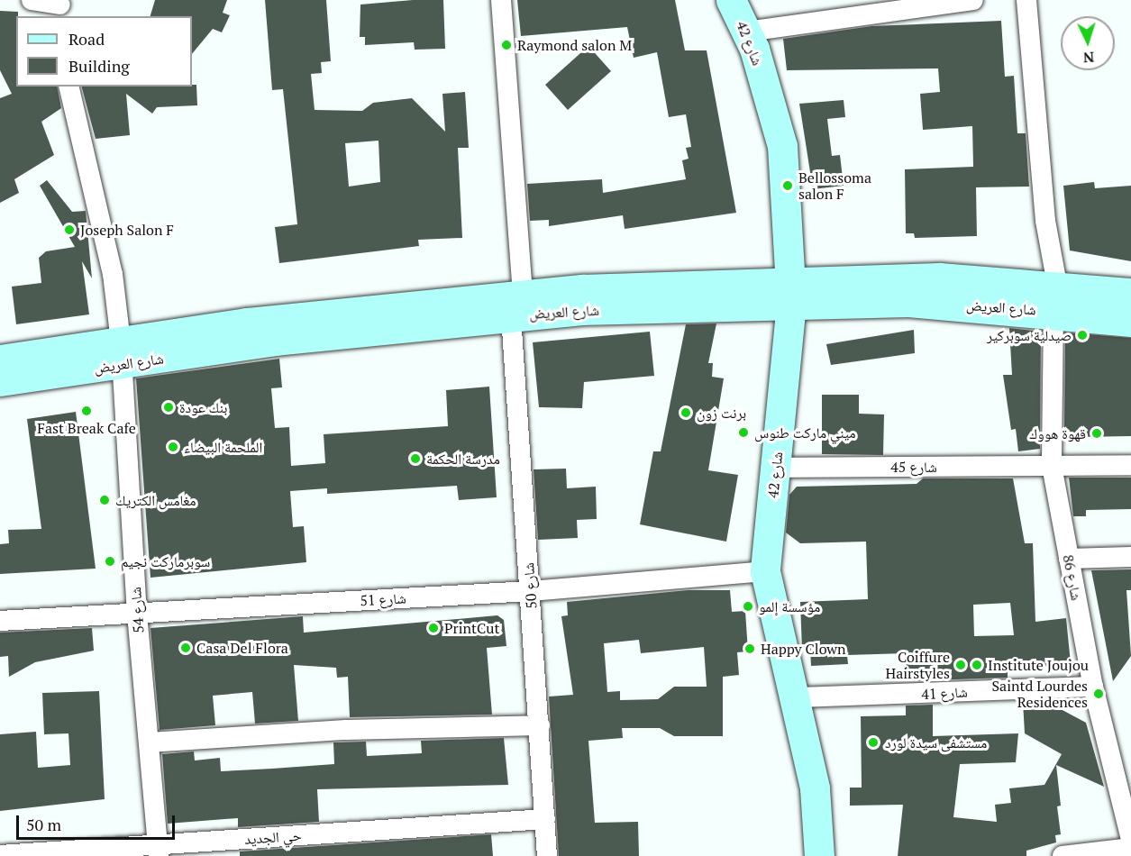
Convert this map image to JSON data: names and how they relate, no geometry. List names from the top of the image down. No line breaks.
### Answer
{"streets":{"main road":["شارع 42","شارع العريض"],"street":["شارع 45","شارع 86","شارع 50","شارع 51","شارع 54","شارع 41","حي الجديد"]},"crossings":[["شارع 42","شارع العريض"],["شارع 42","شارع 45"],["شارع 42","شارع 51"],["شارع 42","شارع 41"],["شارع العريض","شارع 86"],["شارع العريض","شارع 50"],["شارع العريض","شارع 54"],["شارع 45","شارع 86"],["شارع 86","شارع 41"],["شارع 50","شارع 51"],["شارع 50","حي الجديد"],["شارع 51","شارع 54"],["شارع 54","حي الجديد"]],"places":["Raymond salon M","Bellossoma salon F","Joseph Salon F","صيدلية سوبركير","بنك عودة","Fast Break Cafe","برنت زون","ميني ماركت طنوس","قهوة هووك","الملحمة البيضاء","مدرسة الحكمة","مغامس الكتريك","سوبرماركت نجيم","مؤسسة إلمو","PrintCut","Casa Del Flora","Happy Clown","Coiffure Hairstyles","Institute Joujou","Saintd Lourdes Residences","مستشفى سيدة لورد"],"legend":["Road","Building"],"scale_bar":"50 m","north":"bottom"}
